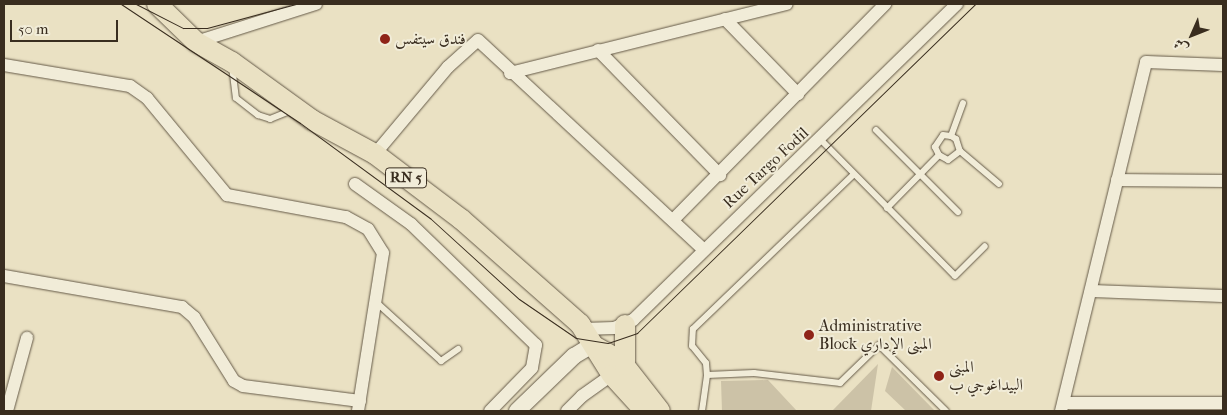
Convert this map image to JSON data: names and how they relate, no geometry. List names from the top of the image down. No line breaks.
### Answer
{"streets":{"main road":["RN 5"],"street":["Rue Targo Fodil"]},"places":["فندق سيتفس","Administrative Block المبنى الإداري","المبنى البيداغوجي ب"],"scale_bar":"50 m","north":"bottom left"}
